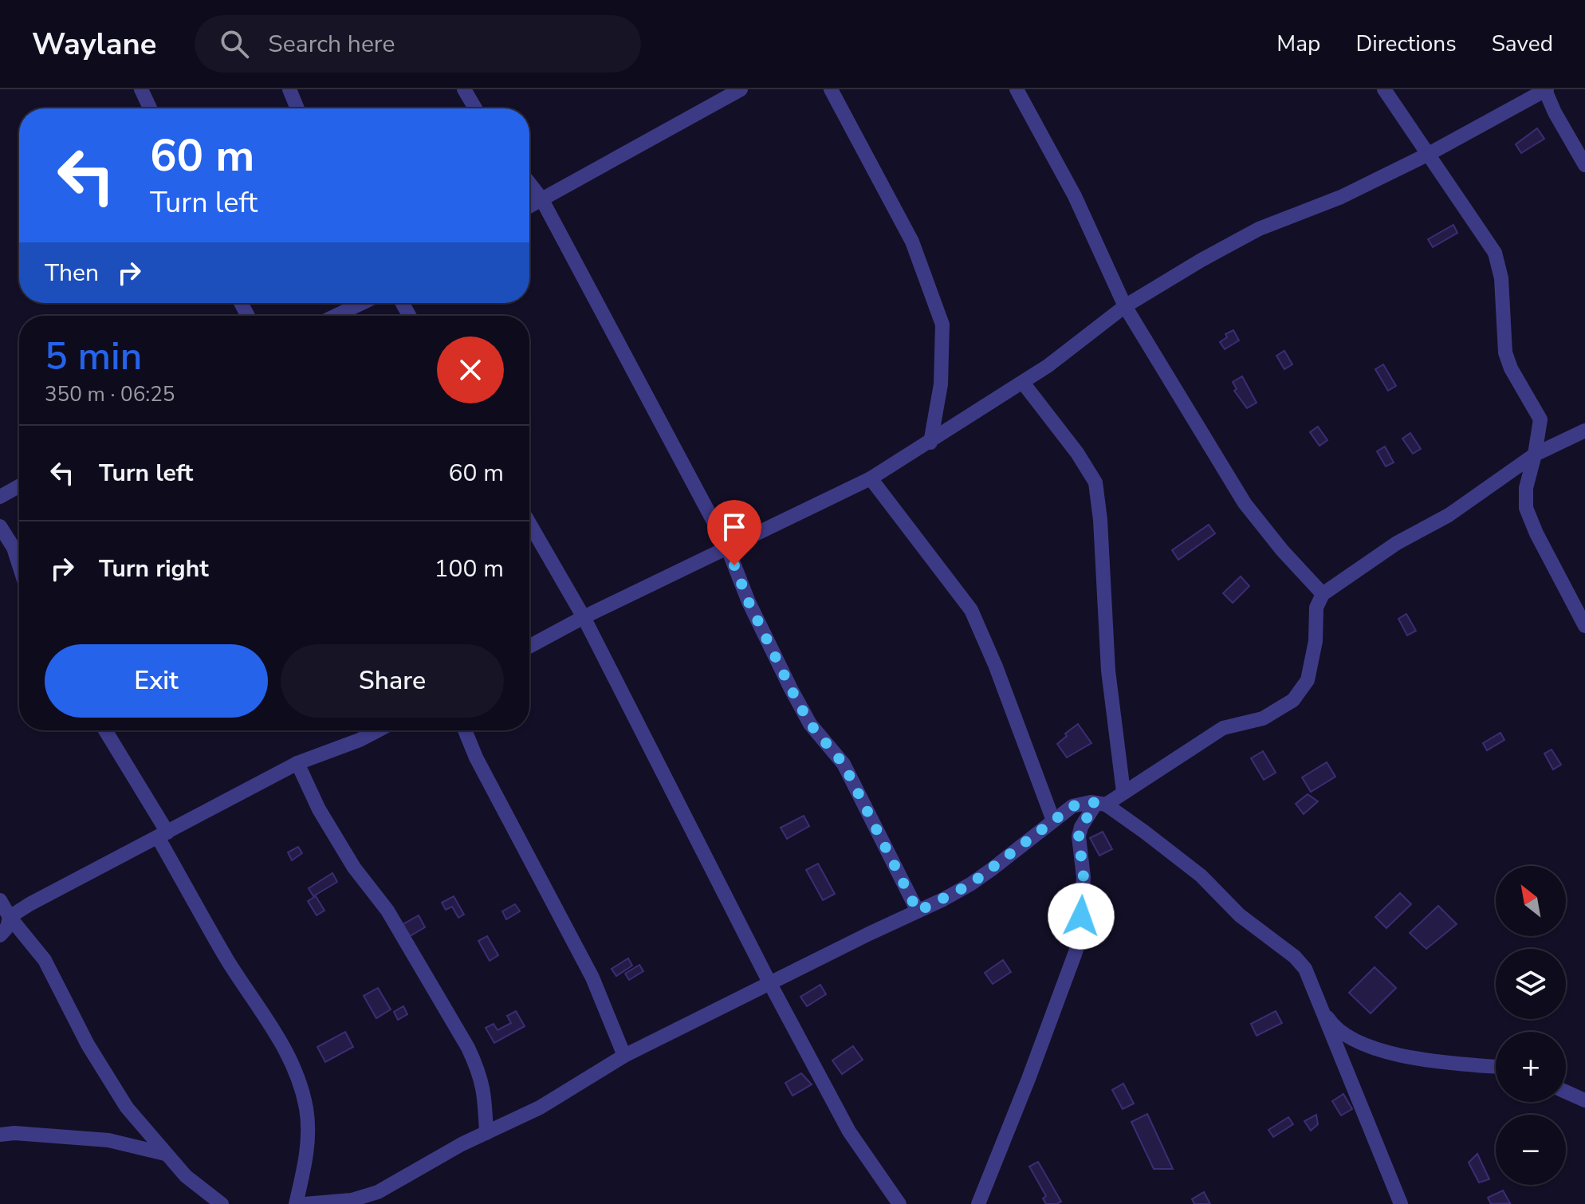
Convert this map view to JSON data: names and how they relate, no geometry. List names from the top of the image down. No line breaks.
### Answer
{"north":"top left","page":{"header":"Waylane","search":"Search here","nav":["Map","Directions","Saved"],"turn":["60 m","Turn left"],"then":"Then","heading":["5 min","350 m · 06:25"],"list":[{"name":"Turn left","value":"60 m"},{"name":"Turn right","value":"100 m"}],"buttons":["Exit","Share"],"map_buttons":["+","−"]}}
